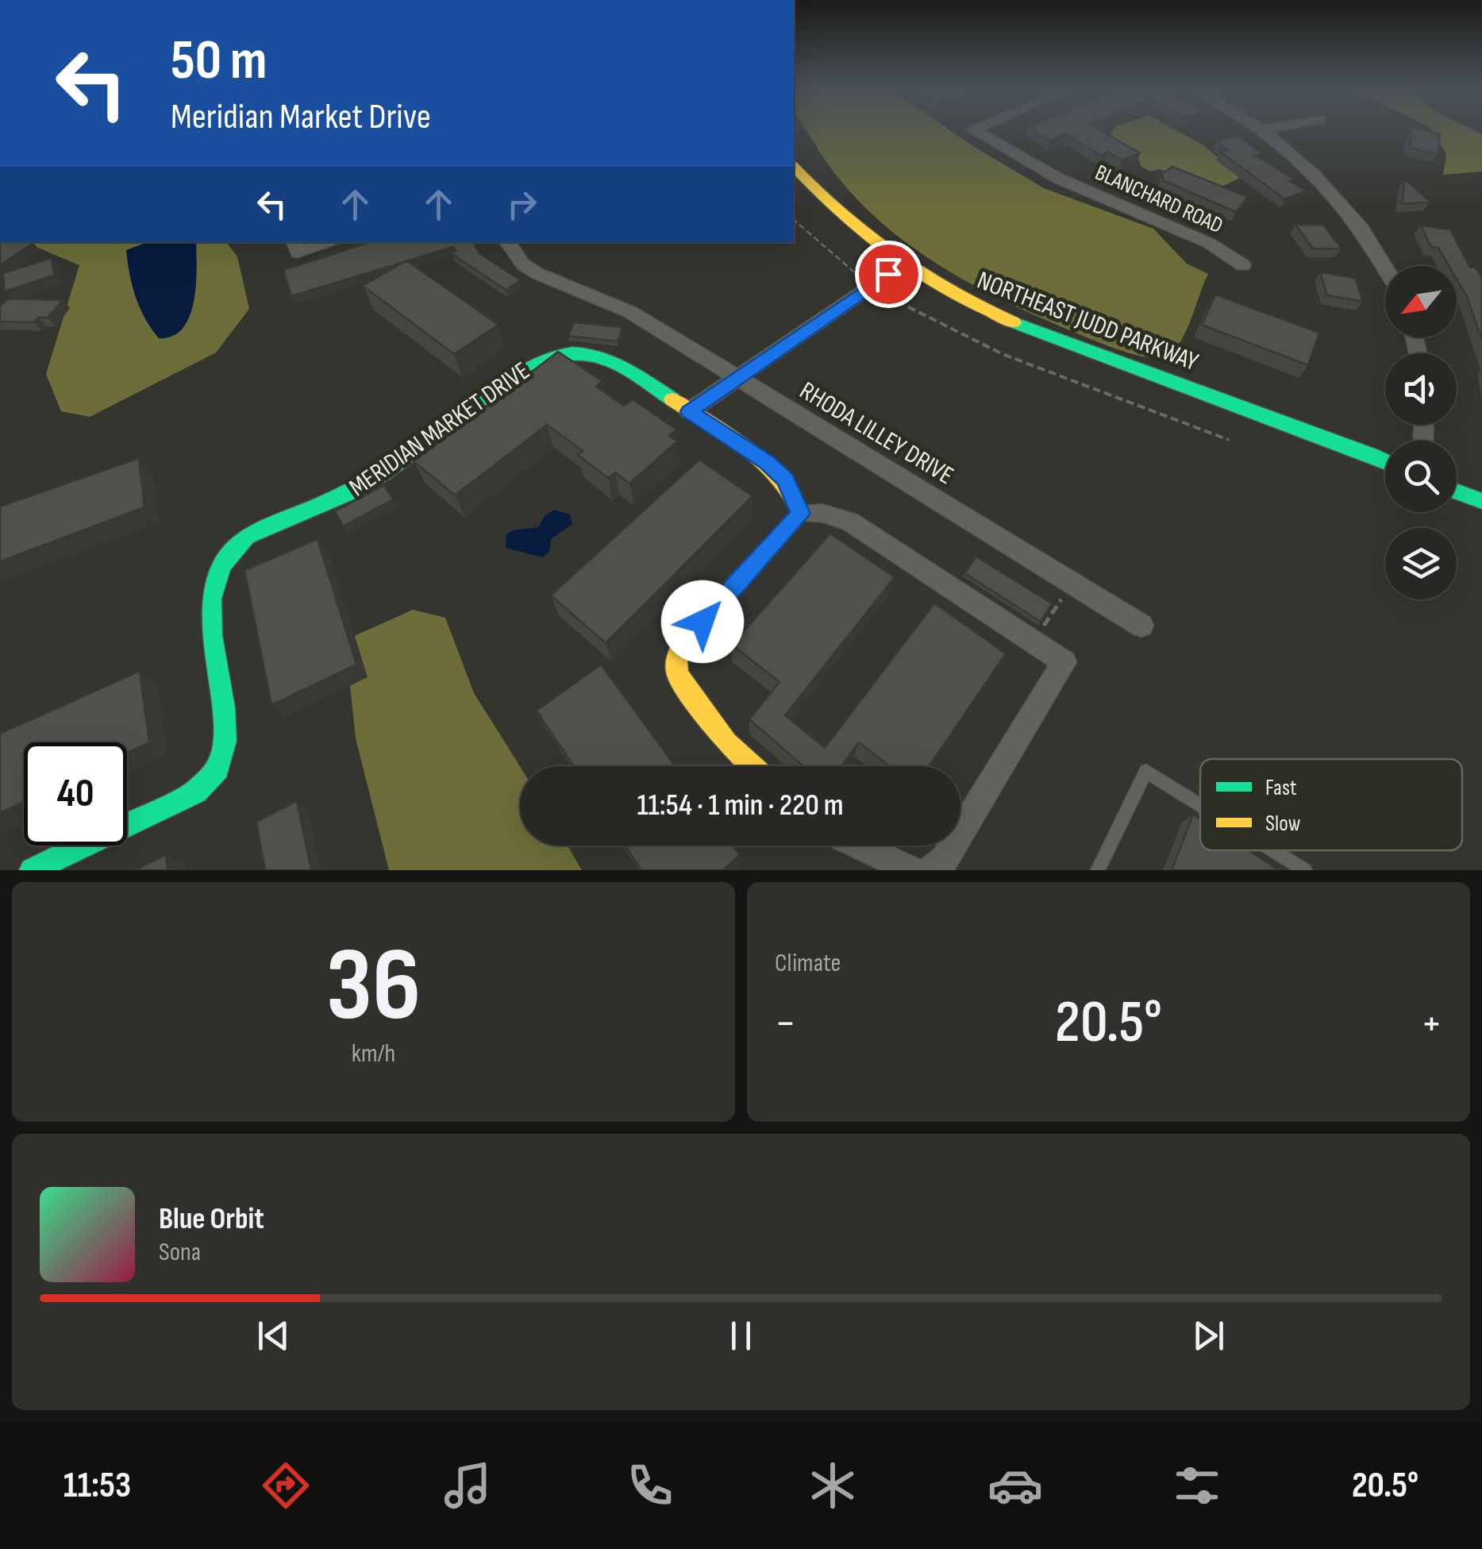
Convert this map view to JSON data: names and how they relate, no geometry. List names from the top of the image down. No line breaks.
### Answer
{"streets":{"main road":["NORTHEAST JUDD PARKWAY","MERIDIAN MARKET DRIVE"],"street":["BLANCHARD ROAD","RHODA LILLEY DRIVE"]},"legend":["Fast","Slow"],"north":"bottom left","page":{"turn":["50 m","Meridian Market Drive"],"limit":"40","trip":"11:54 · 1 min · 220 m","tile":[["36","km/h"],"Climate"],"heat":["−","20.5°","+"],"song":["Blue Orbit","Sona"],"tabs":["11:53","20.5°"]}}
